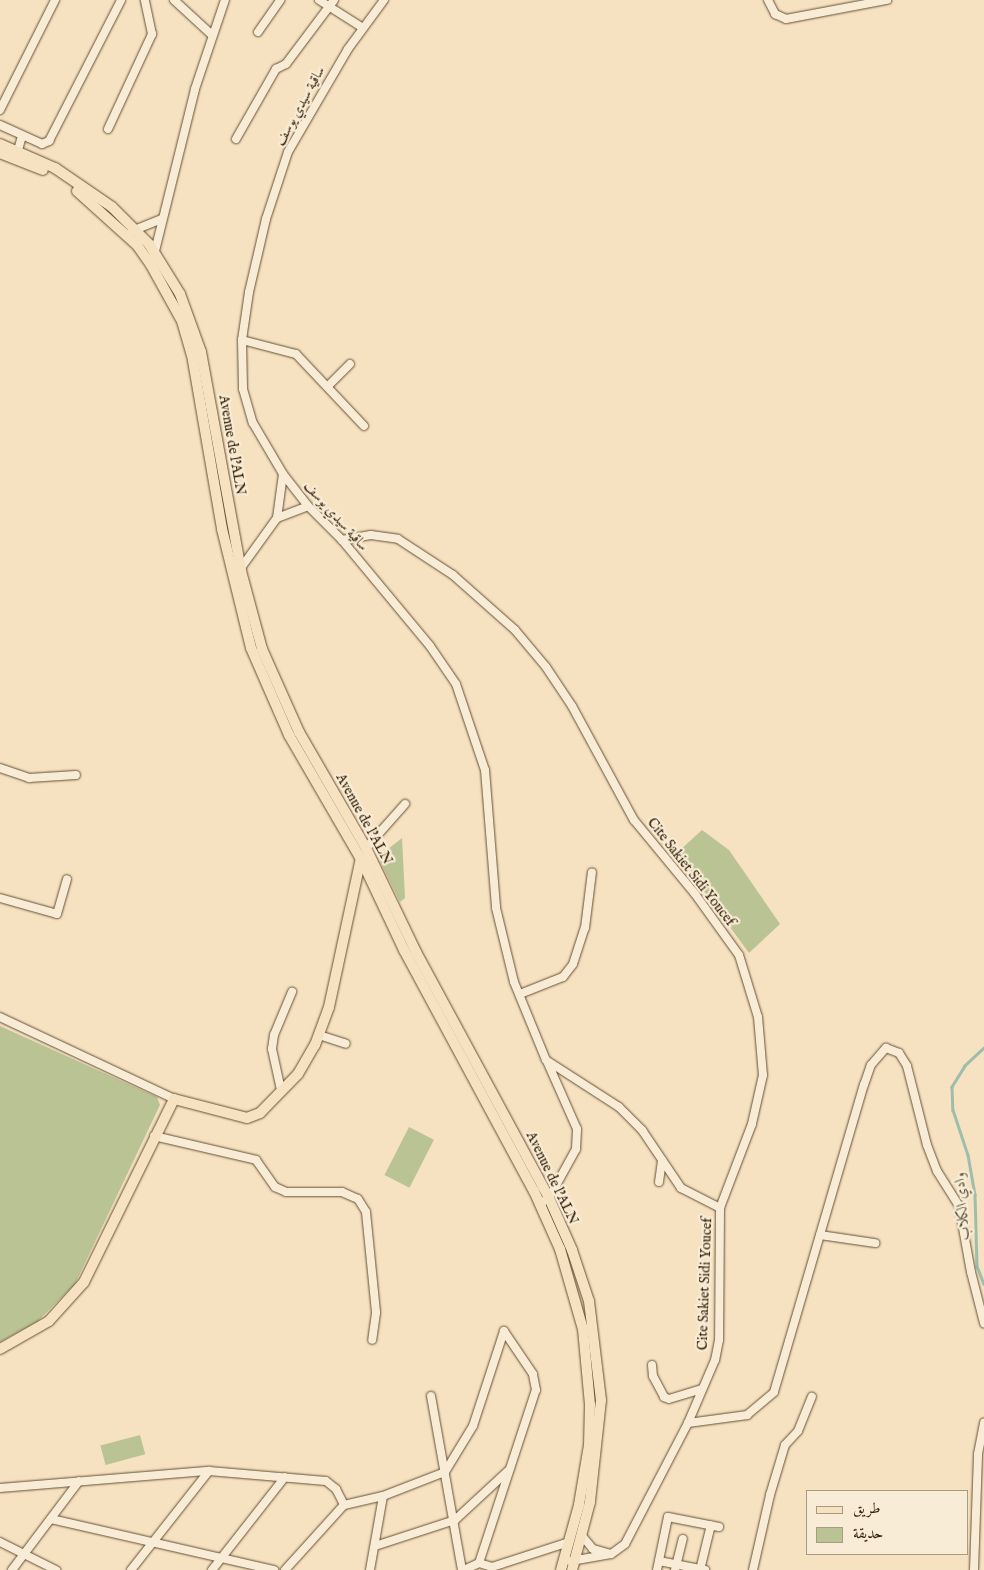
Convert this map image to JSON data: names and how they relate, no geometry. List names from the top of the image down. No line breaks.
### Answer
{"streets":{"main road":["Avenue de l'ALN"],"street":["ساقية سيدي يوسف","Cite Sakiet Sidi Youcef"]},"crossings":[["ساقية سيدي يوسف","Avenue de l'ALN"],["ساقية سيدي يوسف","Cite Sakiet Sidi Youcef"]],"water":["وادي الكلاب"],"legend":["طريق","حديقة"]}
